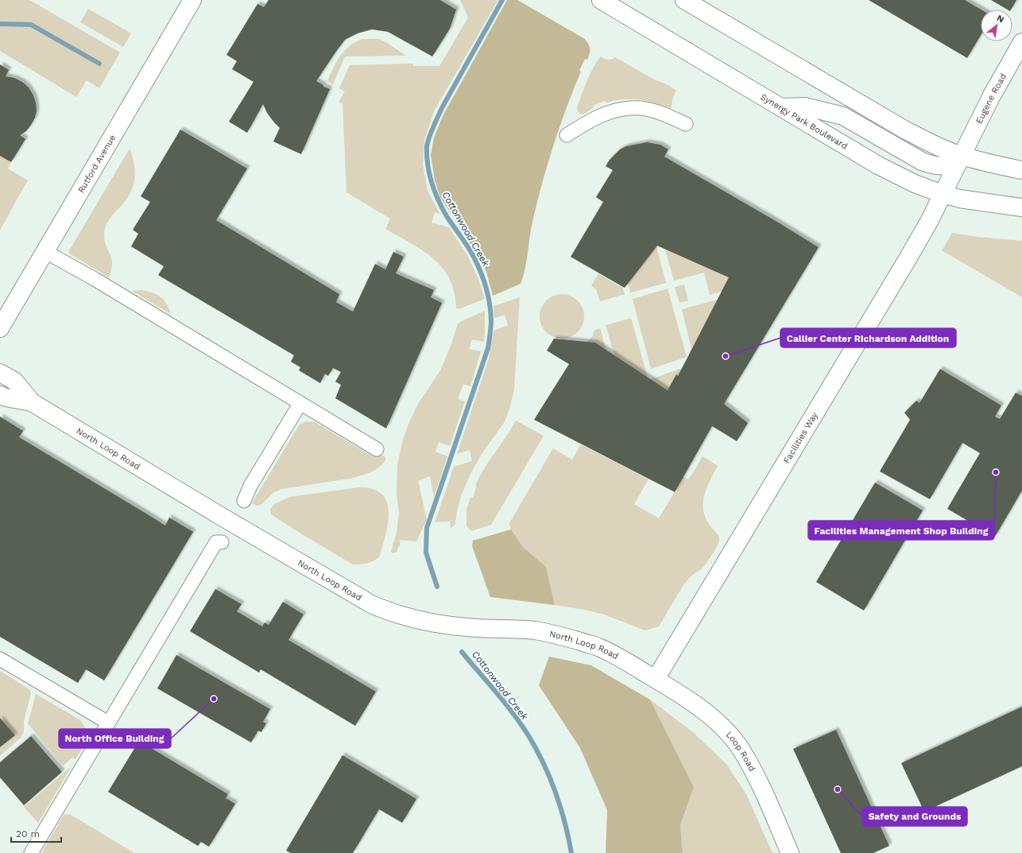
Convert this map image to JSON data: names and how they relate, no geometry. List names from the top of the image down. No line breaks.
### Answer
{"streets":{"street":["Eugene Road","Synergy Park Boulevard","Rutford Avenue","Facilities Way","North Loop Road","Loop Road"]},"crossings":[["Eugene Road","Synergy Park Boulevard"],["Eugene Road","Facilities Way"],["Synergy Park Boulevard","Facilities Way"],["Facilities Way","North Loop Road"],["Facilities Way","Loop Road"],["North Loop Road","Loop Road"]],"water":["Cottonwood Creek"],"places":["Callier Center Richardson Addition","Facilities Management Shop Building","North Office Building","Safety and Grounds"],"scale_bar":"20 m","north":"top right"}
